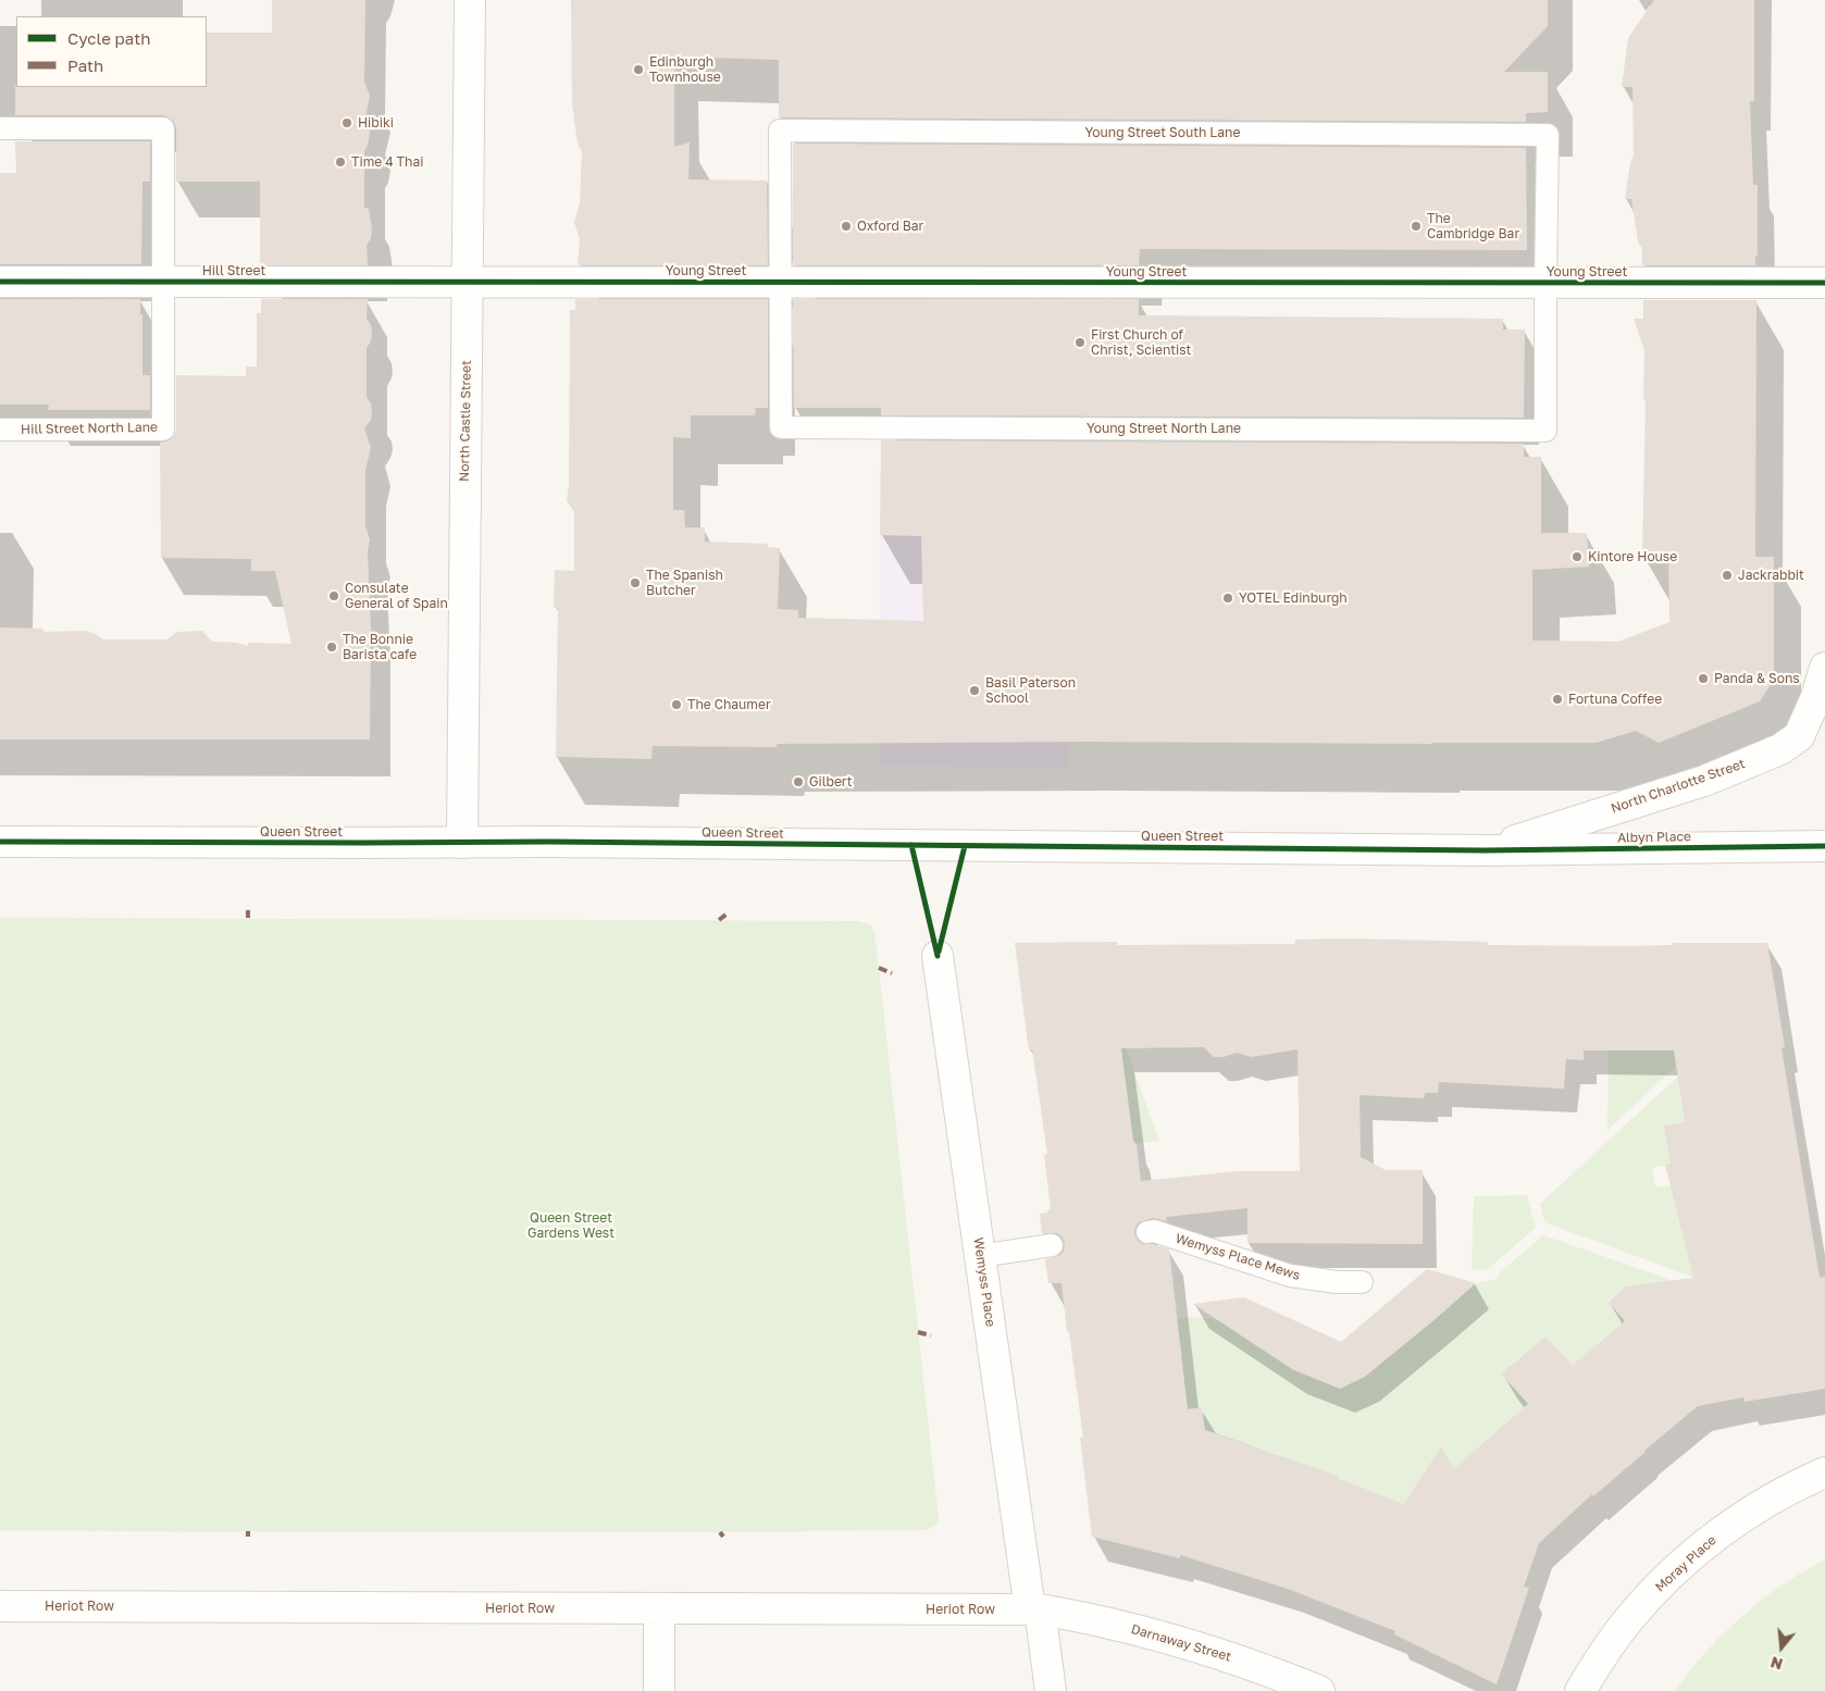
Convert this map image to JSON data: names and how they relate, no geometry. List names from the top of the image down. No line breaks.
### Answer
{"streets":{"street":["Hill Street","Young Street","North Castle Street","North Charlotte Street","Queen Street","Albyn Place","Wemyss Place","Moray Place","Heriot Row","Darnaway Street"],"lane":["Young Street South Lane","Hill Street North Lane","Young Street North Lane","Wemyss Place Mews"]},"crossings":[["Young Street South Lane","Young Street"],["Young Street South Lane","Young Street North Lane"],["Hill Street","Young Street"],["Hill Street","North Castle Street"],["Hill Street","Hill Street North Lane"],["Young Street","North Castle Street"],["Young Street","Young Street North Lane"],["North Castle Street","Queen Street"],["North Charlotte Street","Queen Street"],["North Charlotte Street","Albyn Place"],["Queen Street","Albyn Place"],["Wemyss Place","Heriot Row"],["Wemyss Place","Darnaway Street"],["Heriot Row","Darnaway Street"]],"parks":["Queen Street Gardens West"],"places":["Edinburgh Townhouse","Hibiki","Time 4 Thai","Oxford Bar","The Cambridge Bar","First Church of Christ, Scientist","Kintore House","Jackrabbit","The Spanish Butcher","Consulate General of Spain","YOTEL Edinburgh","The Bonnie Barista cafe","Panda & Sons","Basil Paterson School","Fortuna Coffee","The Chaumer","Gilbert"],"legend":["Cycle path","Path"],"north":"bottom"}
